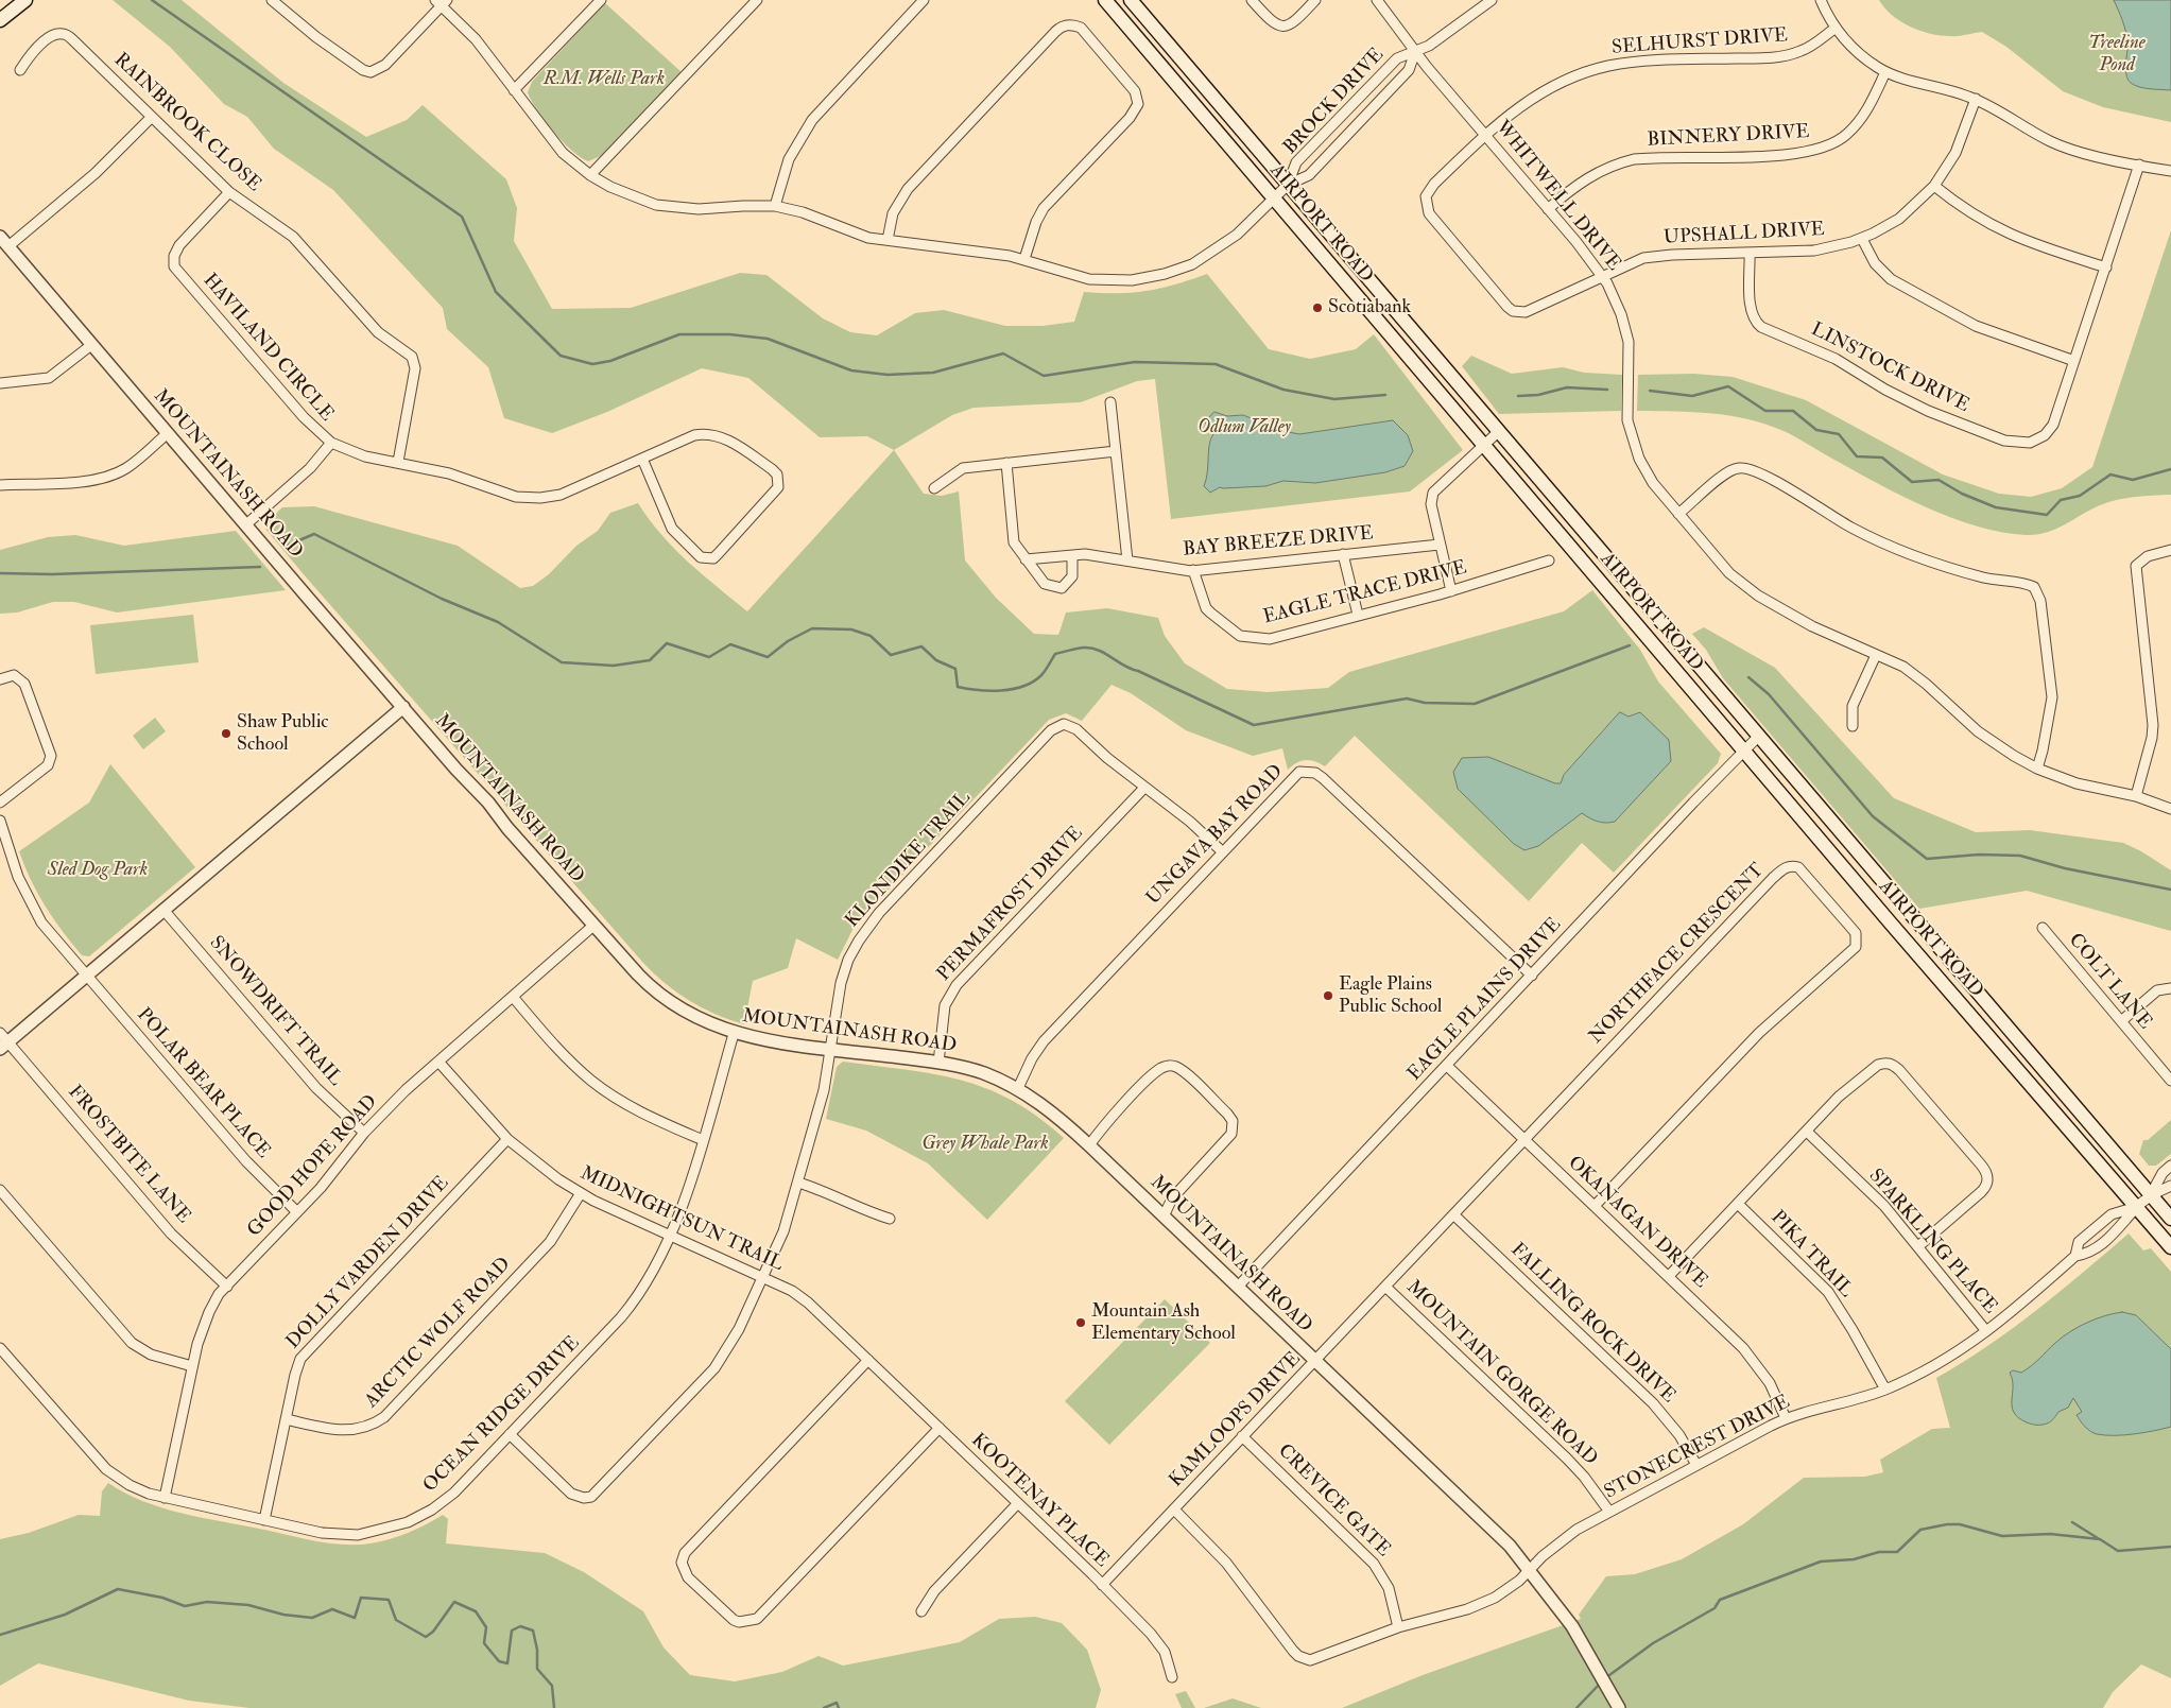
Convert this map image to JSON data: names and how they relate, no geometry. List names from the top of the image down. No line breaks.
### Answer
{"streets":{"main road":["AIRPORT ROAD"],"street":["SELHURST DRIVE","BROCK DRIVE","RAINBROOK CLOSE","BINNERY DRIVE","WHITWELL DRIVE","UPSHALL DRIVE","HAVILAND CIRCLE","LINSTOCK DRIVE","MOUNTAINASH ROAD","BAY BREEZE DRIVE","EAGLE TRACE DRIVE","UNGAVA BAY ROAD","KLONDIKE TRAIL","PERMAFROST DRIVE","NORTHFACE CRESCENT","COLT LANE","EAGLE PLAINS DRIVE","SNOWDRIFT TRAIL","POLAR BEAR PLACE","FROSTBITE LANE","GOOD HOPE ROAD","MIDNIGHTSUN TRAIL","OKANAGAN DRIVE","SPARKLING PLACE","PIKA TRAIL","DOLLY VARDEN DRIVE","FALLING ROCK DRIVE","ARCTIC WOLF ROAD","MOUNTAIN GORGE ROAD","OCEAN RIDGE DRIVE","KAMLOOPS DRIVE","STONECREST DRIVE","KOOTENAY PLACE","CREVICE GATE"]},"crossings":[["SELHURST DRIVE","WHITWELL DRIVE"],["SELHURST DRIVE","UPSHALL DRIVE"],["BROCK DRIVE","WHITWELL DRIVE"],["BROCK DRIVE","AIRPORT ROAD"],["RAINBROOK CLOSE","HAVILAND CIRCLE"],["BINNERY DRIVE","WHITWELL DRIVE"],["WHITWELL DRIVE","UPSHALL DRIVE"],["AIRPORT ROAD","EAGLE PLAINS DRIVE"],["AIRPORT ROAD","STONECREST DRIVE"],["UPSHALL DRIVE","LINSTOCK DRIVE"],["MOUNTAINASH ROAD","UNGAVA BAY ROAD"],["MOUNTAINASH ROAD","KLONDIKE TRAIL"],["MOUNTAINASH ROAD","PERMAFROST DRIVE"],["MOUNTAINASH ROAD","EAGLE PLAINS DRIVE"],["MOUNTAINASH ROAD","GOOD HOPE ROAD"],["MOUNTAINASH ROAD","OCEAN RIDGE DRIVE"],["MOUNTAINASH ROAD","KAMLOOPS DRIVE"],["MOUNTAINASH ROAD","STONECREST DRIVE"],["BAY BREEZE DRIVE","EAGLE TRACE DRIVE"],["UNGAVA BAY ROAD","EAGLE PLAINS DRIVE"],["KLONDIKE TRAIL","PERMAFROST DRIVE"],["KLONDIKE TRAIL","MIDNIGHTSUN TRAIL"],["KLONDIKE TRAIL","OCEAN RIDGE DRIVE"],["NORTHFACE CRESCENT","OKANAGAN DRIVE"],["NORTHFACE CRESCENT","KAMLOOPS DRIVE"],["EAGLE PLAINS DRIVE","OKANAGAN DRIVE"],["SNOWDRIFT TRAIL","GOOD HOPE ROAD"],["POLAR BEAR PLACE","GOOD HOPE ROAD"],["FROSTBITE LANE","GOOD HOPE ROAD"],["GOOD HOPE ROAD","MIDNIGHTSUN TRAIL"],["GOOD HOPE ROAD","OCEAN RIDGE DRIVE"],["MIDNIGHTSUN TRAIL","DOLLY VARDEN DRIVE"],["MIDNIGHTSUN TRAIL","ARCTIC WOLF ROAD"],["MIDNIGHTSUN TRAIL","OCEAN RIDGE DRIVE"],["MIDNIGHTSUN TRAIL","KOOTENAY PLACE"],["OKANAGAN DRIVE","KAMLOOPS DRIVE"],["OKANAGAN DRIVE","STONECREST DRIVE"],["SPARKLING PLACE","STONECREST DRIVE"],["PIKA TRAIL","STONECREST DRIVE"],["DOLLY VARDEN DRIVE","ARCTIC WOLF ROAD"],["DOLLY VARDEN DRIVE","OCEAN RIDGE DRIVE"],["FALLING ROCK DRIVE","KAMLOOPS DRIVE"],["FALLING ROCK DRIVE","STONECREST DRIVE"],["MOUNTAIN GORGE ROAD","KAMLOOPS DRIVE"],["MOUNTAIN GORGE ROAD","STONECREST DRIVE"],["KAMLOOPS DRIVE","STONECREST DRIVE"],["KAMLOOPS DRIVE","KOOTENAY PLACE"],["KAMLOOPS DRIVE","CREVICE GATE"],["STONECREST DRIVE","CREVICE GATE"]],"parks":["Treeline Pond","R.M. Wells Park","Odlum Valley","Sled Dog Park","Grey Whale Park"],"places":["Scotiabank","Shaw Public School","Eagle Plains Public School","Mountain Ash Elementary School"]}
